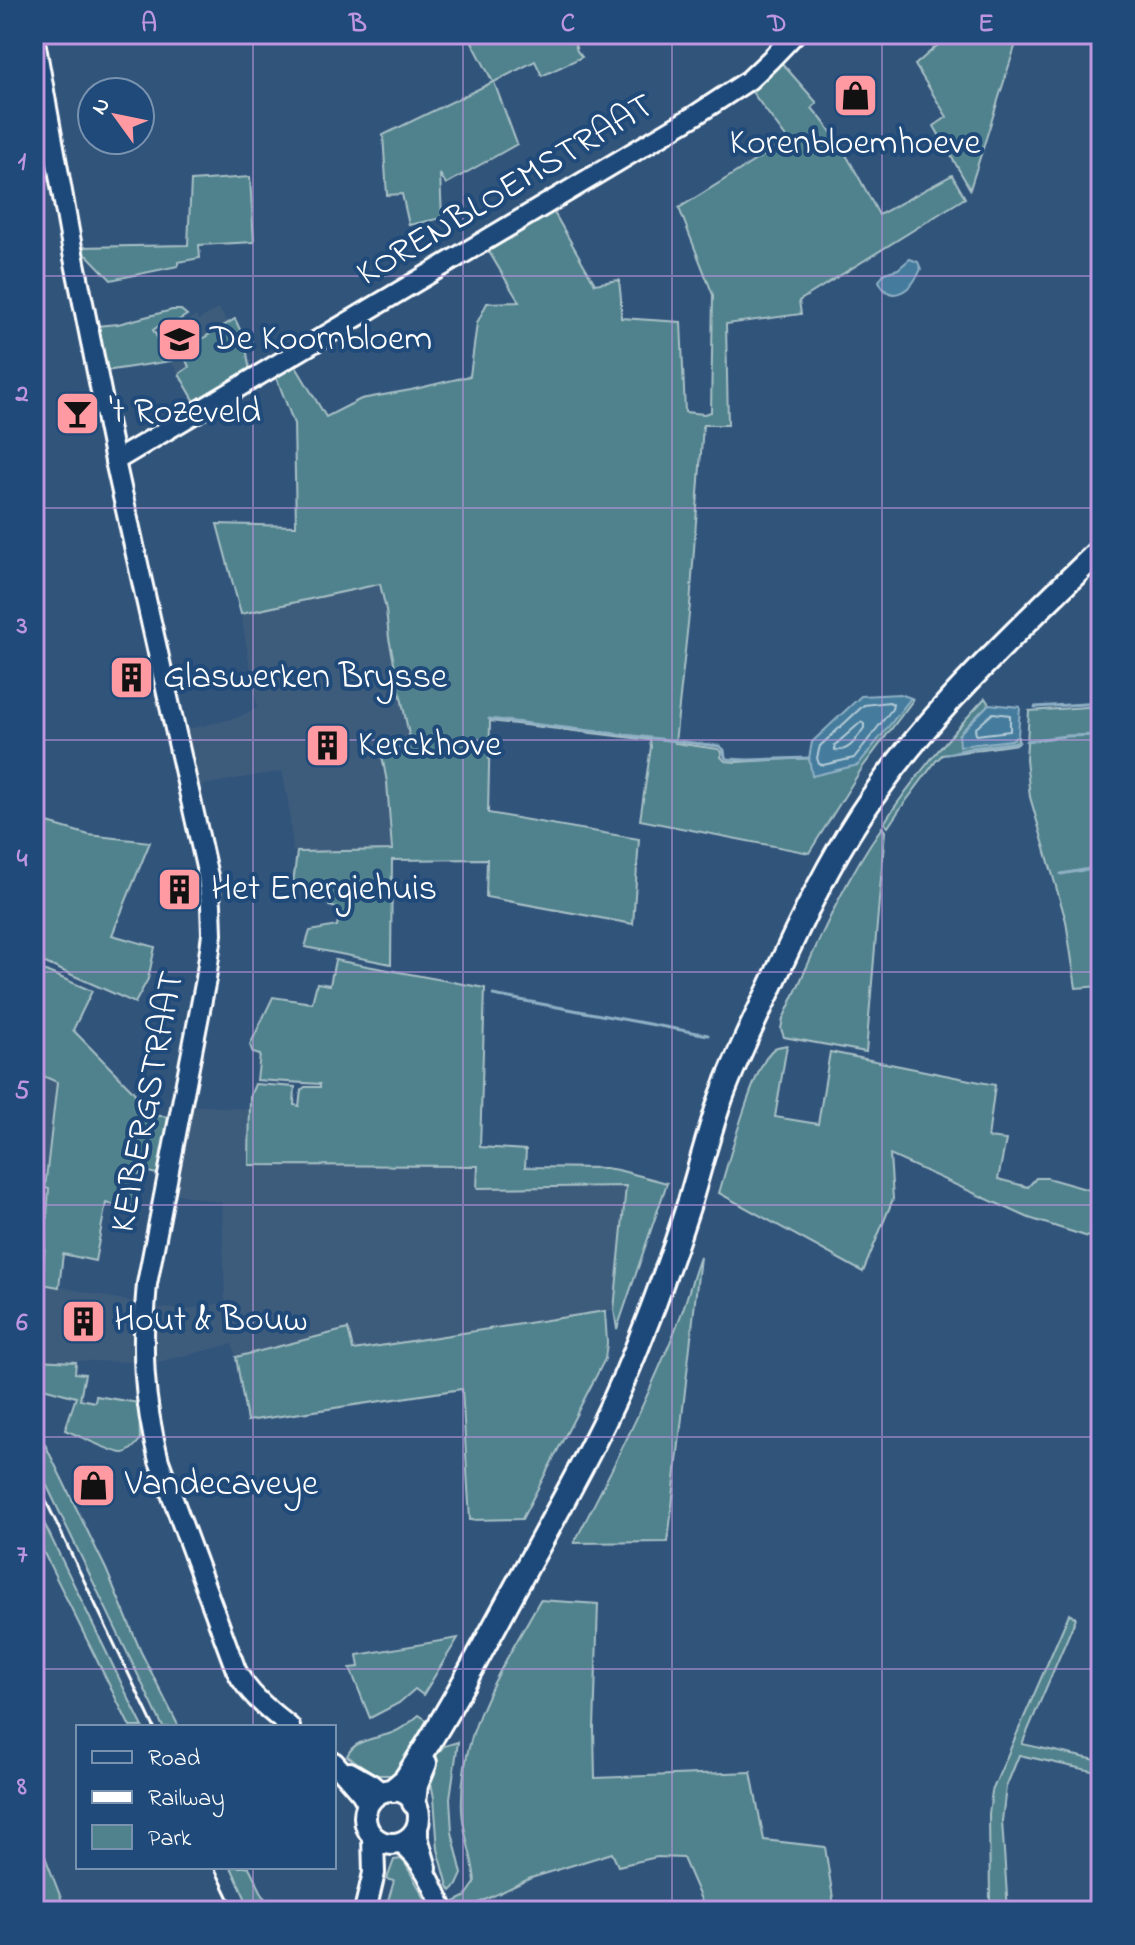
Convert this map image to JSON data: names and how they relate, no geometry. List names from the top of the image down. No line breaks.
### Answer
{"streets":{"street":["KORENBLOEMSTRAAT","KEIBERGSTRAAT"]},"crossings":[["KORENBLOEMSTRAAT","KEIBERGSTRAAT"]],"places":{"shop":["Korenbloemhoeve","Vandecaveye"],"school or university":["De Koornbloem"],"bar":["'t Rozeveld"],"building":["Glaswerken Brysse","Kerckhove","Het Energiehuis","Hout & Bouw"]},"legend":["Road","Railway","Park"],"north":"top left","grid":{"columns":["A","B","C","D","E"],"rows":["1","2","3","4","5","6","7","8"]}}
